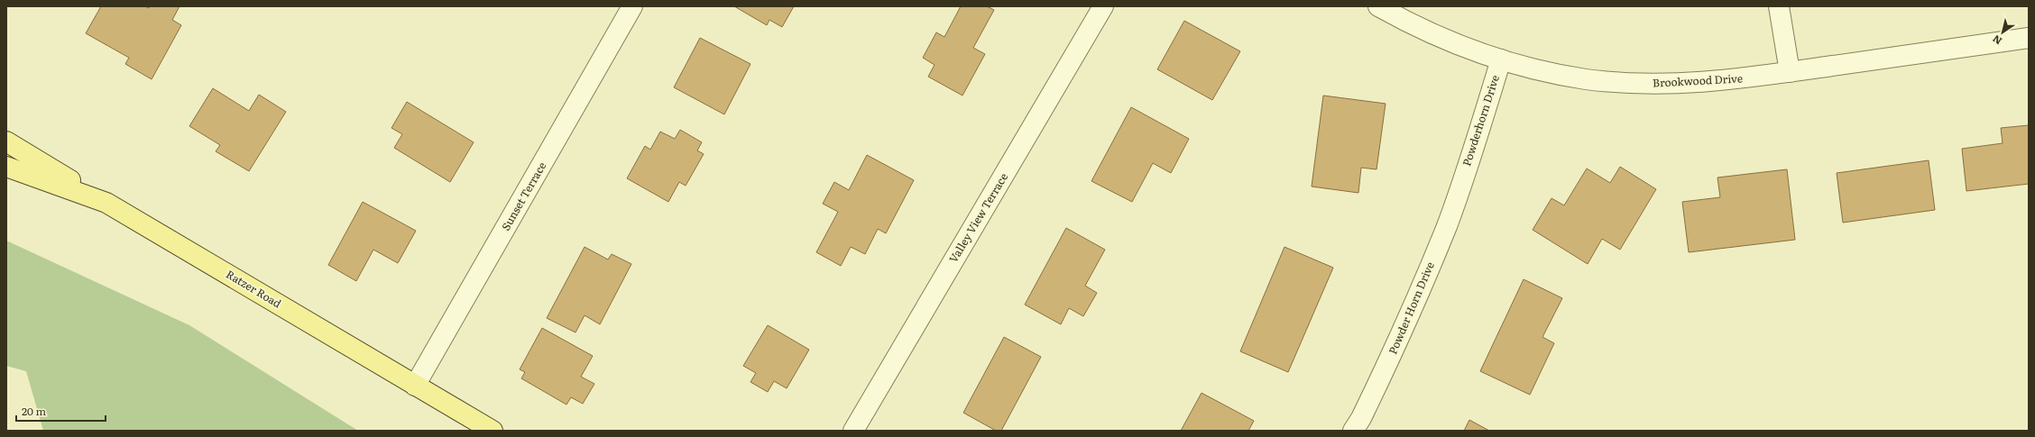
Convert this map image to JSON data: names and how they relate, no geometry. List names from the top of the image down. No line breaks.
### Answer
{"streets":{"main road":["Ratzer Road"],"street":["Brookwood Drive","Powderhorn Drive","Sunset Terrace","Valley View Terrace","Powder Horn Drive"]},"crossings":[["Brookwood Drive","Powderhorn Drive"],["Powderhorn Drive","Powder Horn Drive"],["Sunset Terrace","Ratzer Road"]],"scale_bar":"20 m","north":"bottom left"}
